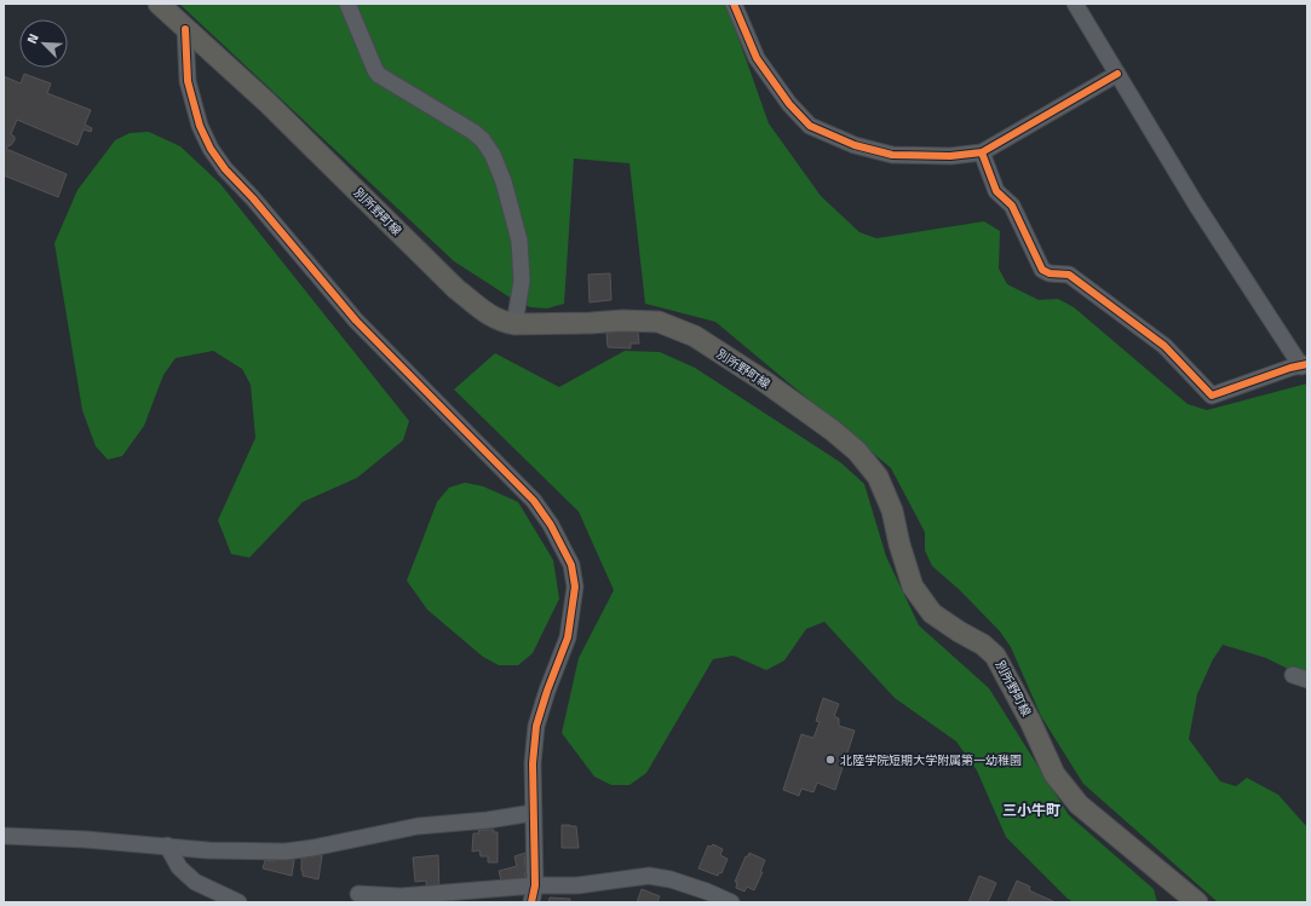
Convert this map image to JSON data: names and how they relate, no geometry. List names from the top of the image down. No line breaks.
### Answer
{"streets":{"main road":["別所野町線"]},"districts":["三小牛町"],"places":["北陸学院短期大学附属第一幼稚園"],"north":"top left"}
